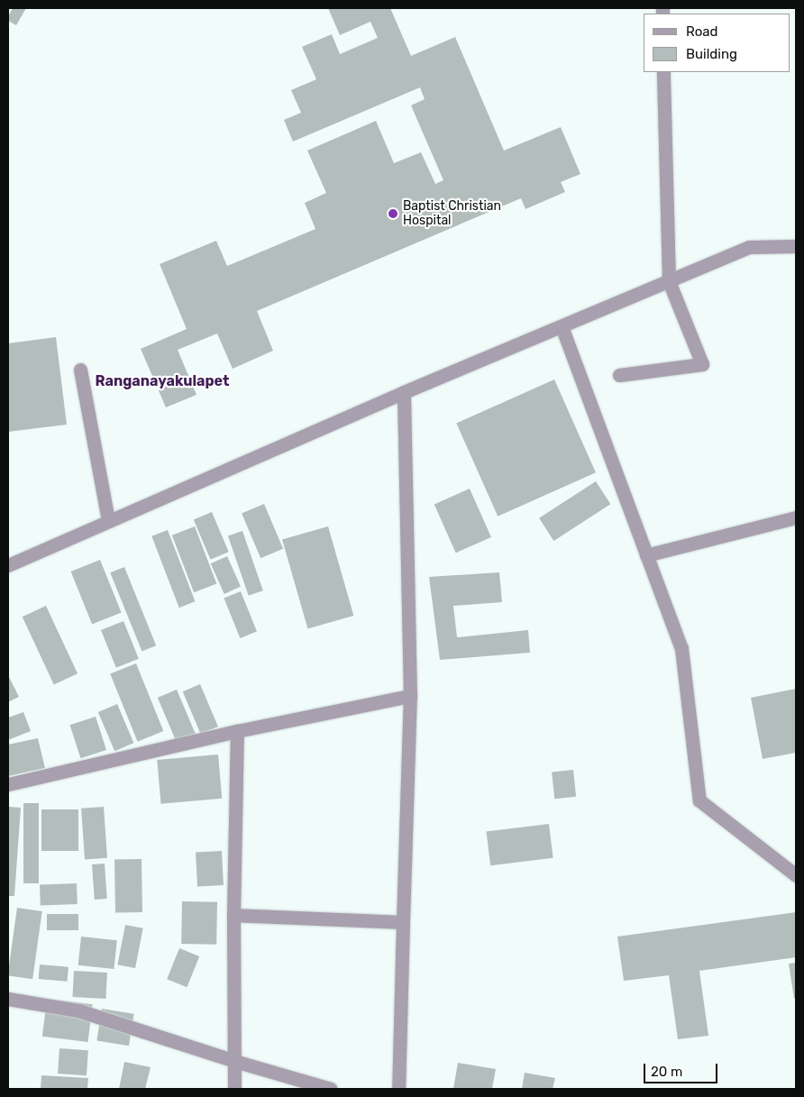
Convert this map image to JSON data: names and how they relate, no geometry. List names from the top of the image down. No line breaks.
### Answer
{"districts":["Ranganayakulapet"],"places":["Baptist Christian Hospital"],"legend":["Road","Building"],"scale_bar":"20 m"}
